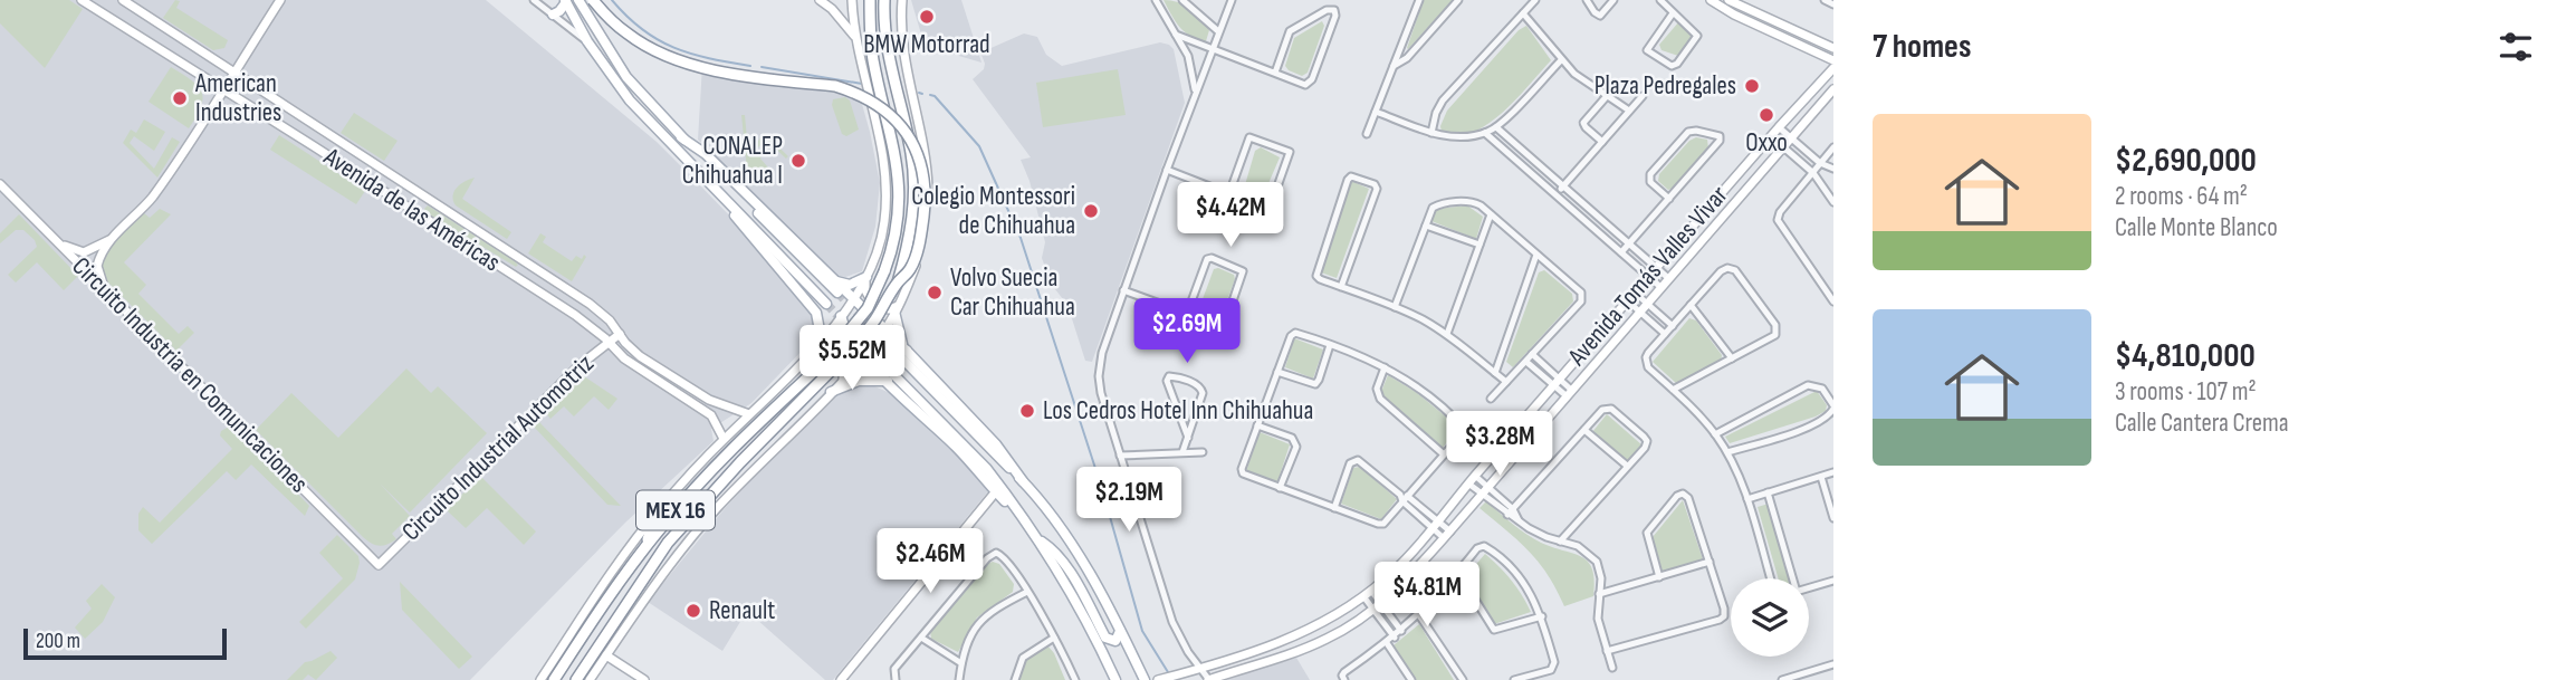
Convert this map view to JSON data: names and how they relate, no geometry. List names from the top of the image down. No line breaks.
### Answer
{"streets":{"highway":["MEX 16"],"main road":["Avenida de las Américas","Avenida Tomás Valles Vivar","Circuito Industria en Comunicaciones","Circuito Industrial Automotriz"]},"crossings":[["Avenida de las Américas","Circuito Industrial Automotriz"],["Circuito Industria en Comunicaciones","Circuito Industrial Automotriz"]],"places":["BMW Motorrad","Plaza Pedregales","American Industries","Oxxo","CONALEP Chihuahua I","Colegio Montessori de Chihuahua","Volvo Suecia Car Chihuahua","Los Cedros Hotel Inn Chihuahua","Renault"],"scale_bar":"200 m","page":{"heading":"7 homes","list":[{"name":"$2,690,000","note":"2 rooms · 64 m² · Calle Monte Blanco"},{"name":"$4,810,000","note":"3 rooms · 107 m² · Calle Cantera Crema"}],"price":["$4.42M","$2.69M","$5.52M","$3.28M","$2.19M","$2.46M","$4.81M"],"scale":"200 m"}}
